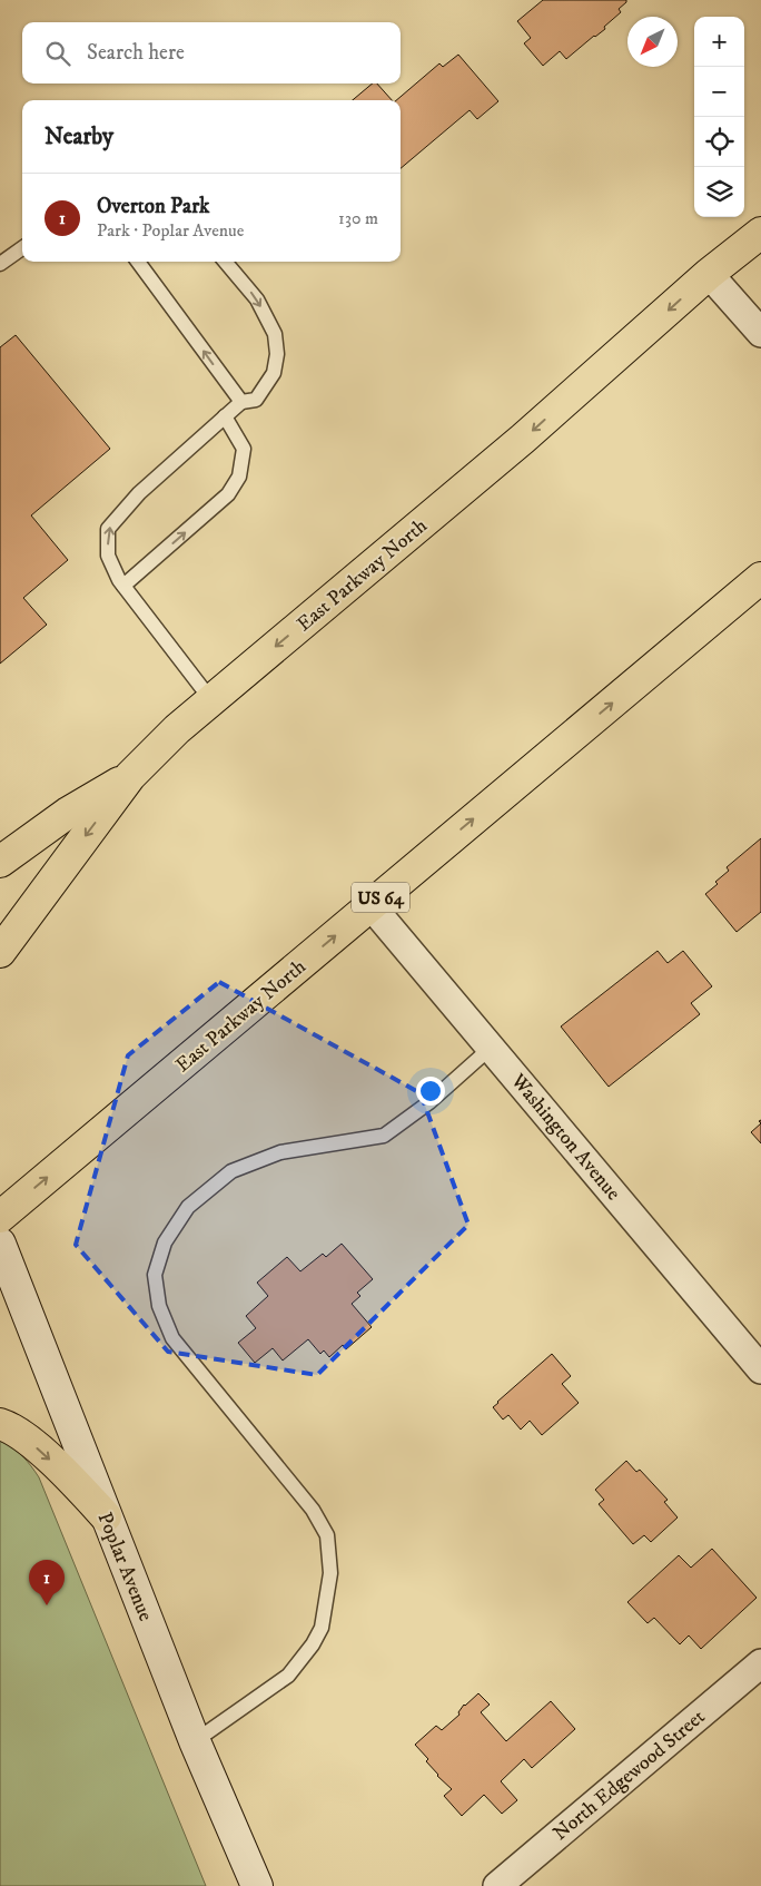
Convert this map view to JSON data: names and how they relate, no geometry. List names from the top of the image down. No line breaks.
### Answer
{"streets":{"main road":["East Parkway North","US 64","Poplar Avenue"],"street":["Washington Avenue","North Edgewood Street"]},"crossings":[["East Parkway North","Washington Avenue"]],"north":"bottom left","page":{"map_buttons":["+","−"],"search":"Search here","heading":"Nearby","list":[{"mark":"1","name":"Overton Park","note":"Park · Poplar Avenue","value":"130 m"}],"pins":"1"}}
